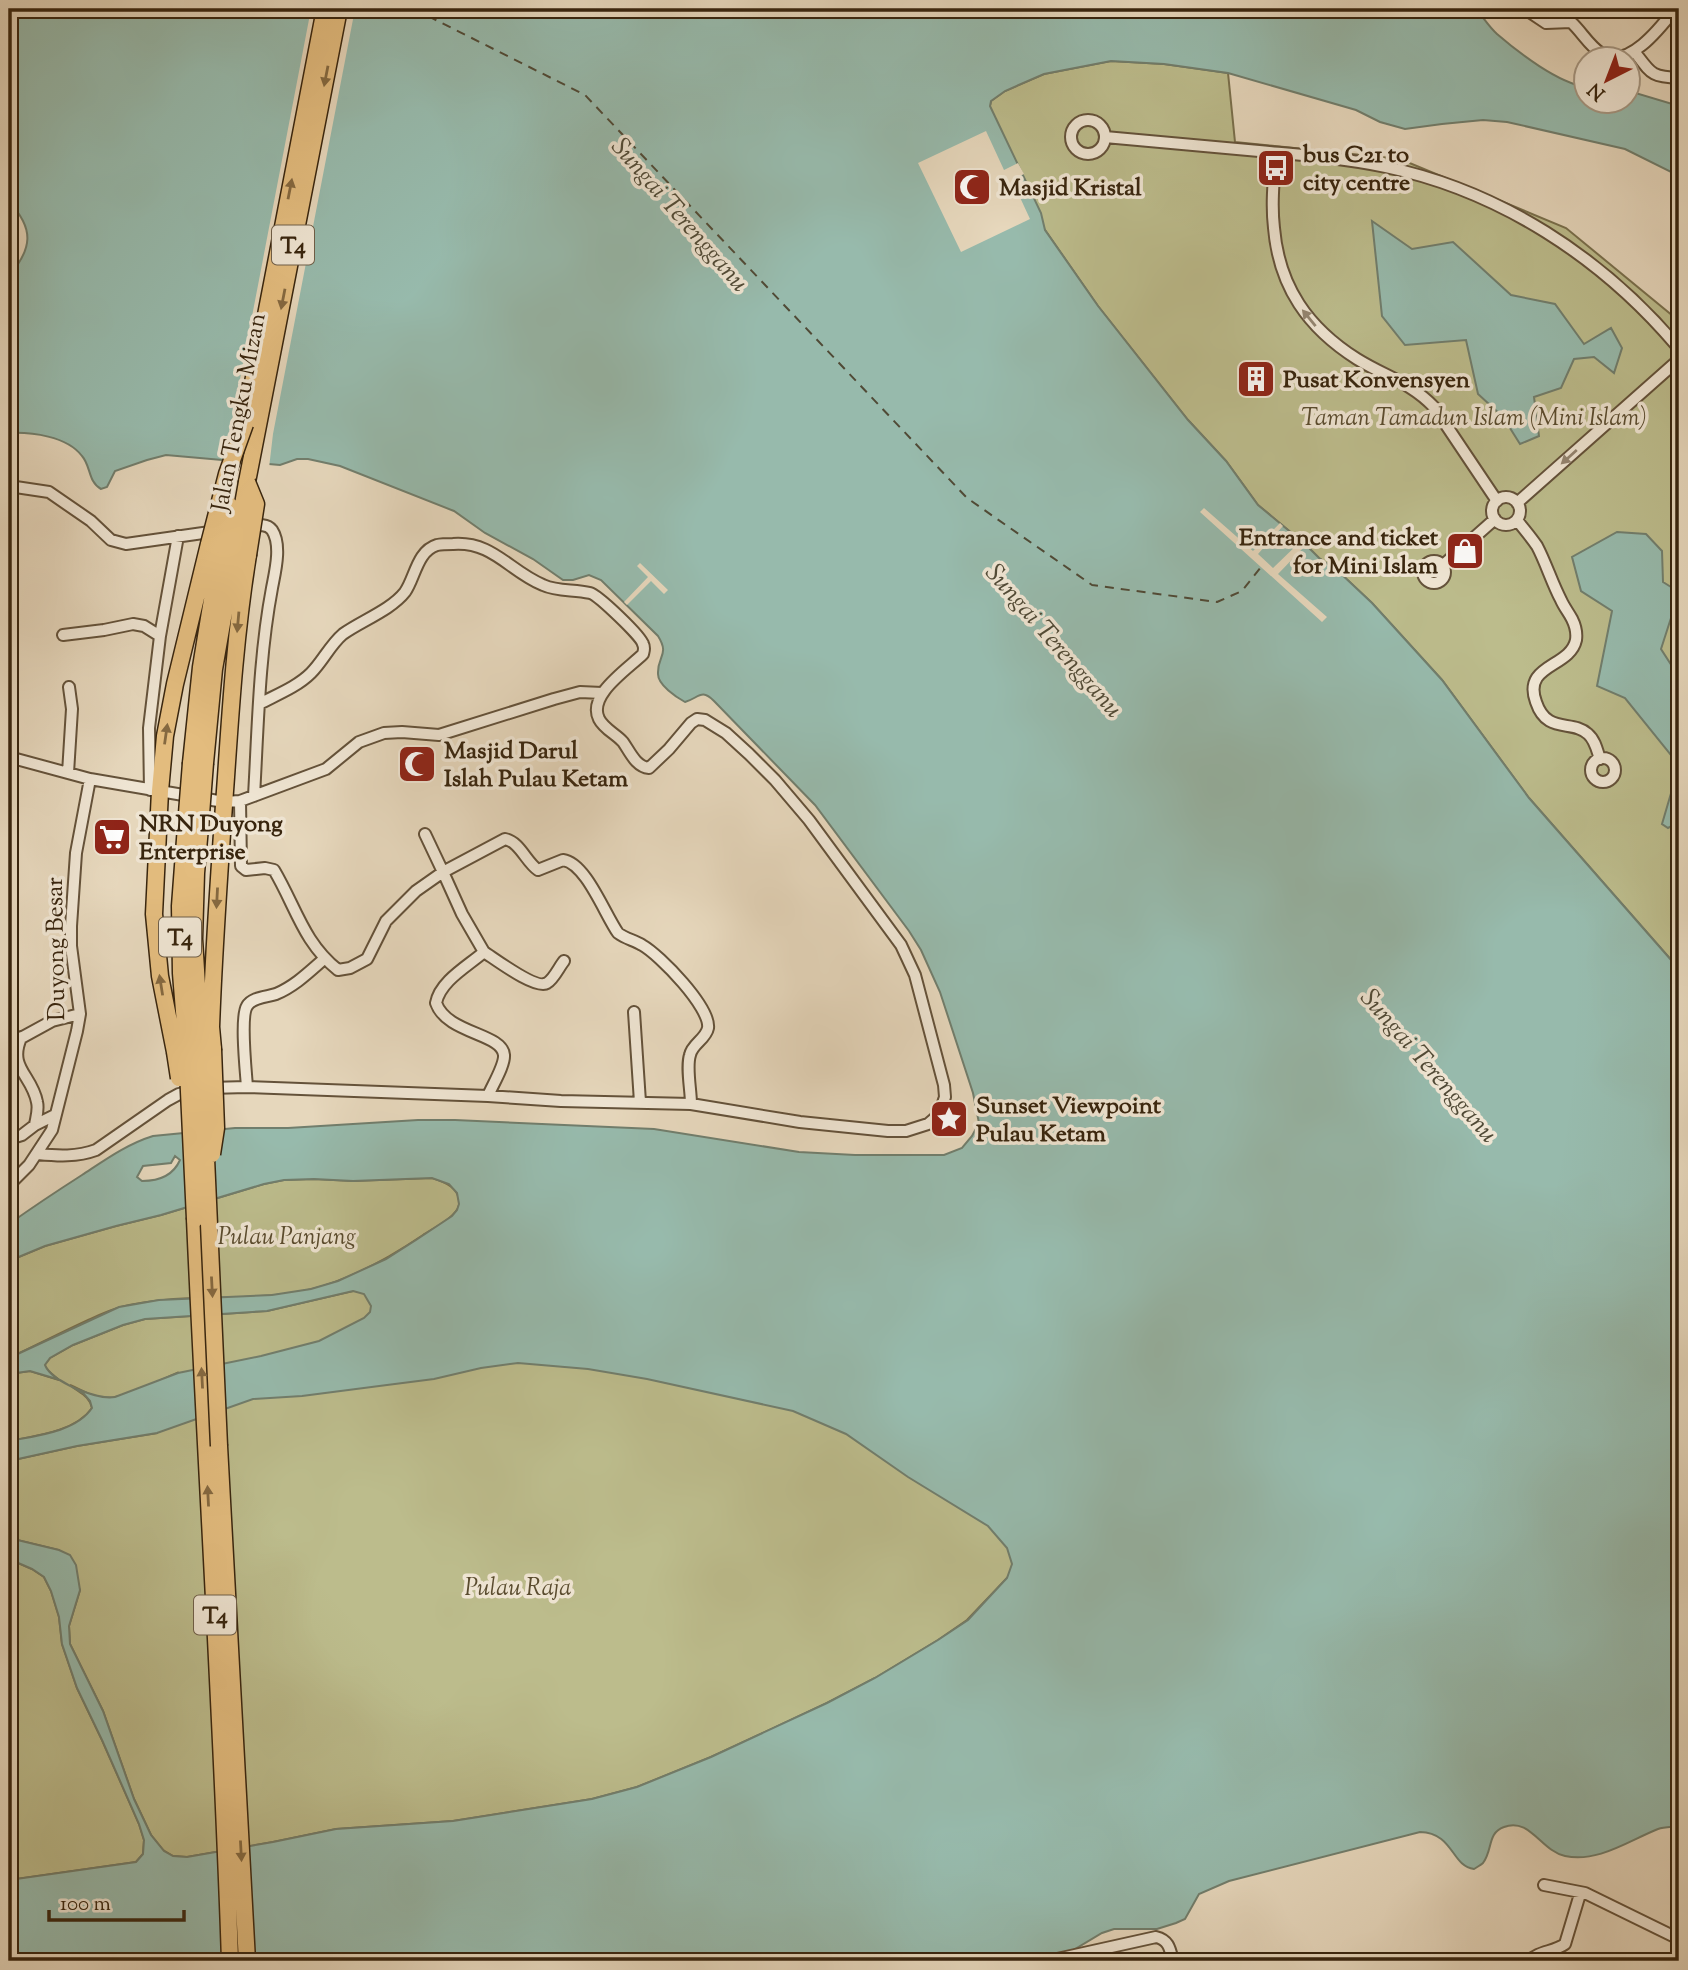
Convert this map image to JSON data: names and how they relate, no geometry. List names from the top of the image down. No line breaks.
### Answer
{"streets":{"highway":["T4","Jalan Tengku Mizan"],"street":["Duyong Besar"]},"crossings":[["T4","Jalan Tengku Mizan"]],"water":["Sungai Terengganu"],"parks":["Taman Tamadun Islam (Mini Islam)","Pulau Panjang","Pulau Raja"],"places":{"bus stop":["bus C21 to city centre"],"mosque":["Masjid Kristal","Masjid Darul Islah Pulau Ketam"],"building":["Pusat Konvensyen"],"shop":["Entrance and ticket for Mini Islam"],"supermarket":["NRN Duyong Enterprise"],"place":["Sunset Viewpoint Pulau Ketam"]},"scale_bar":"100 m","north":"bottom left"}
